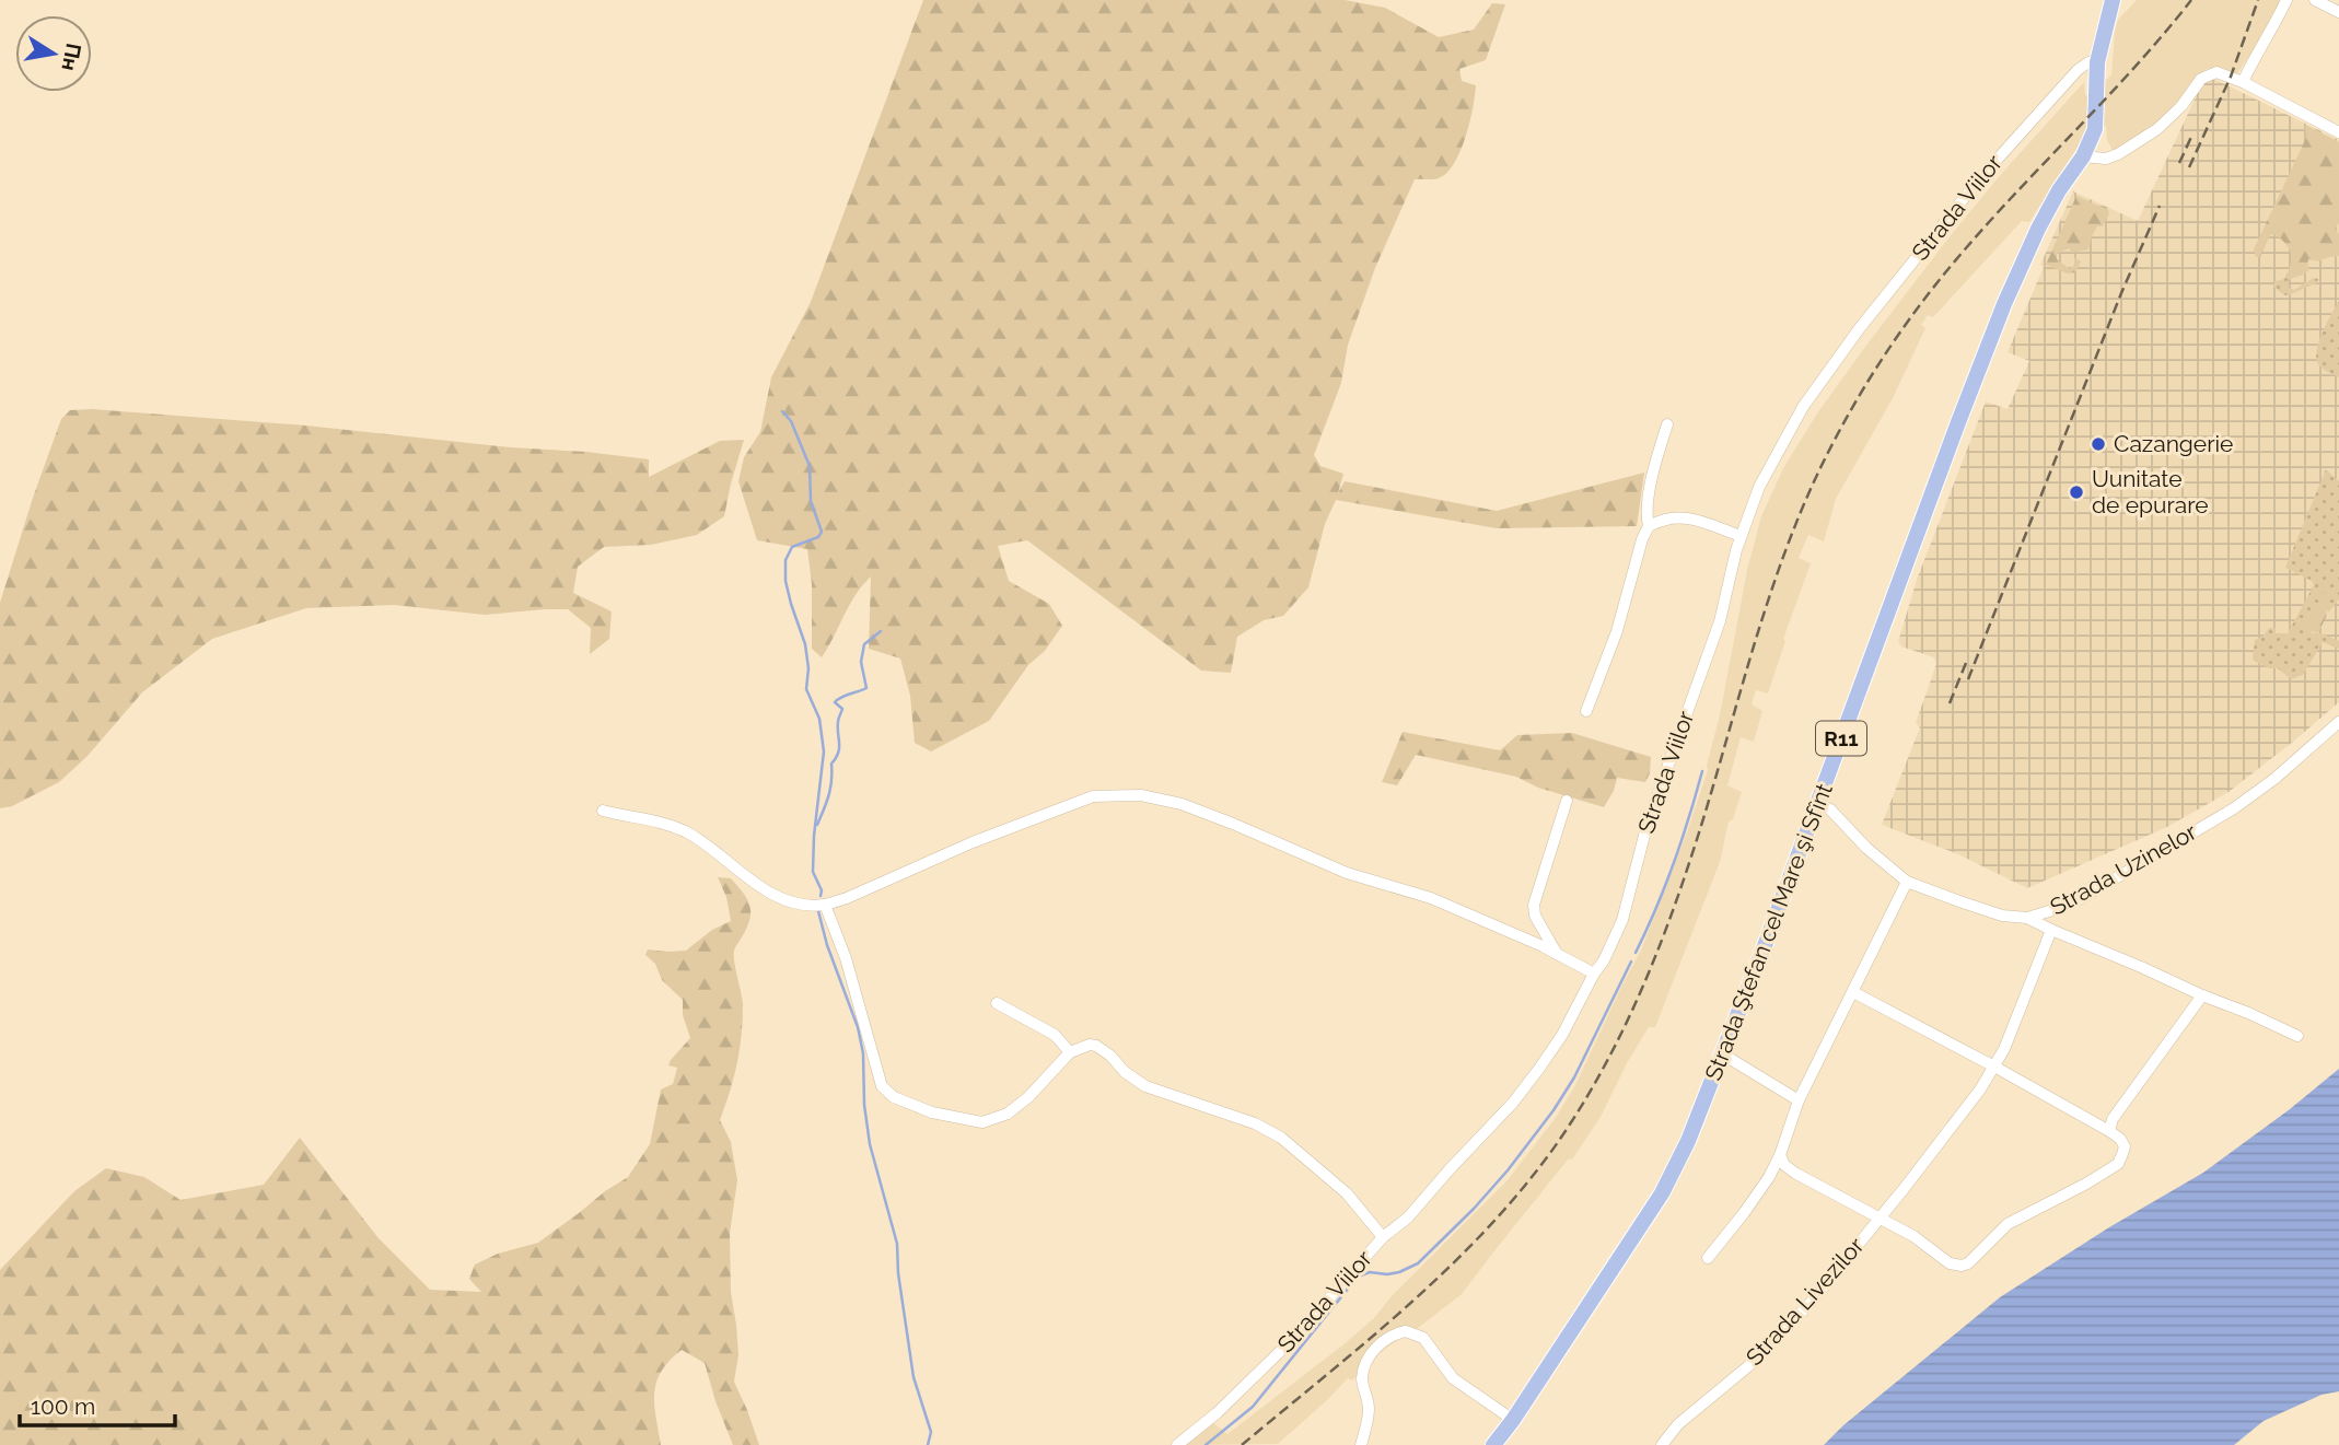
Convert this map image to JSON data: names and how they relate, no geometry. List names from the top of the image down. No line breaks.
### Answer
{"streets":{"main road":["R11","Strada Ştefan cel Mare şi Sfînt"],"street":["Strada Viilor","Strada Uzinelor","Strada Livezilor"]},"crossings":[["Strada Viilor","Strada Ştefan cel Mare şi Sfînt"],["Strada Uzinelor","Strada Ştefan cel Mare şi Sfînt"]],"places":["Cazangerie","Uunitate de epurare"],"scale_bar":"100 m","north":"right"}
